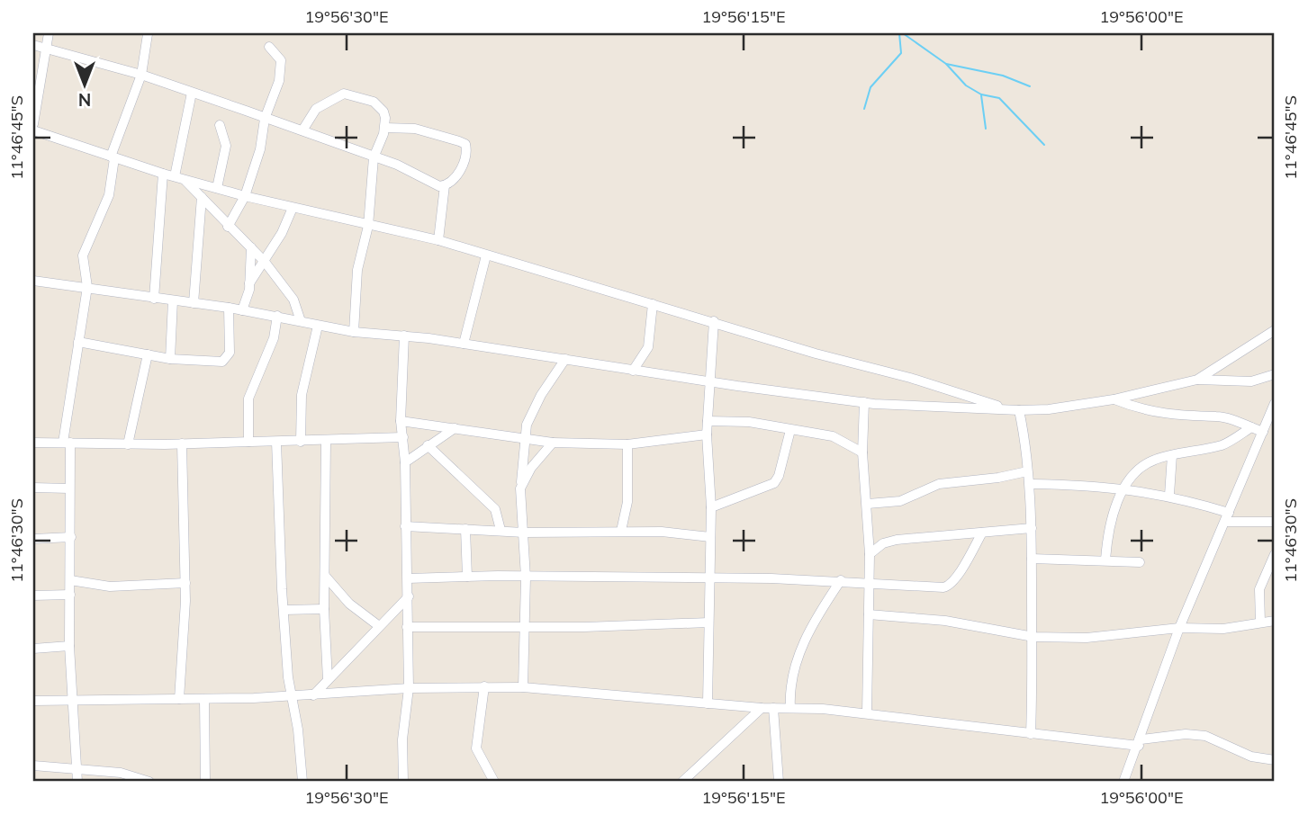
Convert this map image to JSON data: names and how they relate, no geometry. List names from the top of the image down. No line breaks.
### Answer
{"north":"bottom","coordinates":["19°56'30\"E","19°56'15\"E","19°56'00\"E","11°46'45\"S","11°46'30\"S"]}
